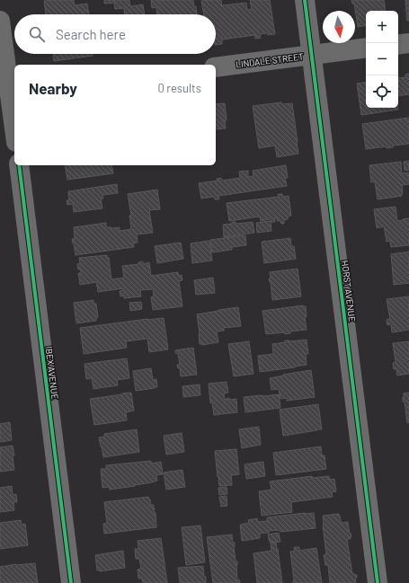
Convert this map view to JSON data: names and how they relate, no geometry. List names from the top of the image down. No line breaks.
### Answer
{"streets":{"street":["LINDALE STREET","HORST AVENUE","IBEX AVENUE"]},"crossings":[["LINDALE STREET","HORST AVENUE"]],"north":"bottom","page":{"map_buttons":["+","−"],"search":"Search here","heading":["Nearby","0 results"]}}
